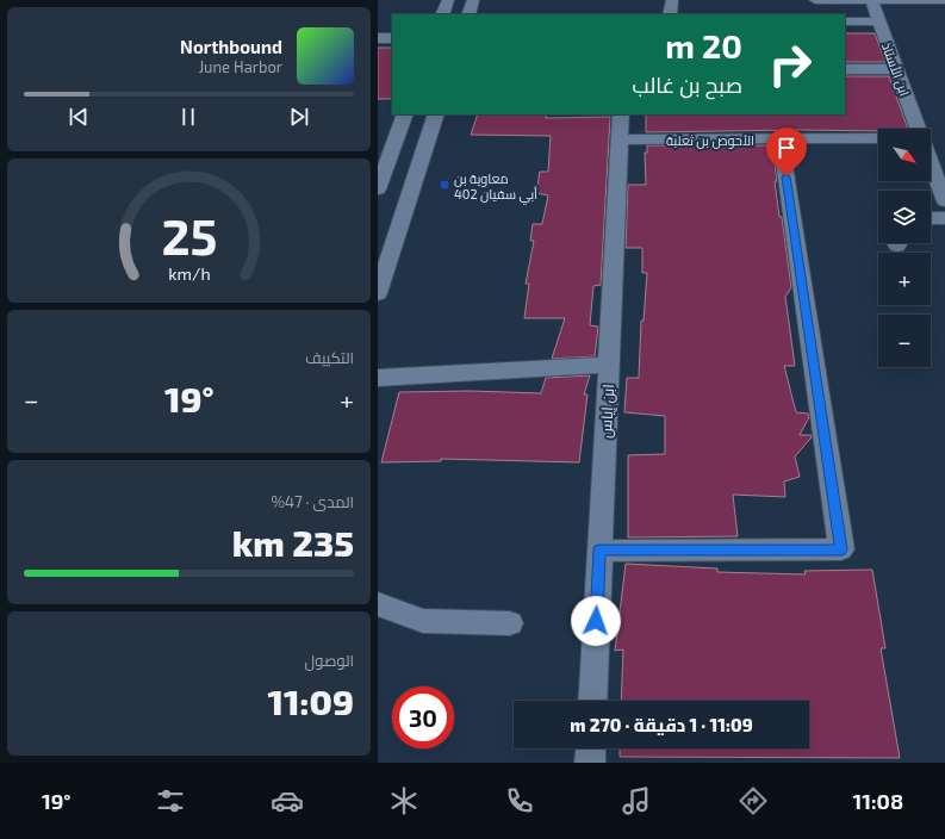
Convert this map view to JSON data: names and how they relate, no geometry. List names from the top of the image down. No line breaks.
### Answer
{"streets":{"street":["ابن الأستاذ","الأحوص بن ثعلبة","ابن إياس"]},"crossings":[["الأحوص بن ثعلبة","ابن إياس"]],"places":{"transit":["معاوية بن أبي سفيان 402"]},"north":"bottom right","page":{"turn":["20 m","صبح بن غالب"],"song":["Northbound","June Harbor"],"map_buttons":["+","−"],"tile":["التكييف",["المدى · 47%","235 km"],["الوصول","11:09"]],"heat":["−","19°","+"],"limit":"30","trip":"11:09 · 1 دقيقة · 270 m","tabs":["11:08","19°"],"gauge":["25","km/h"]}}
